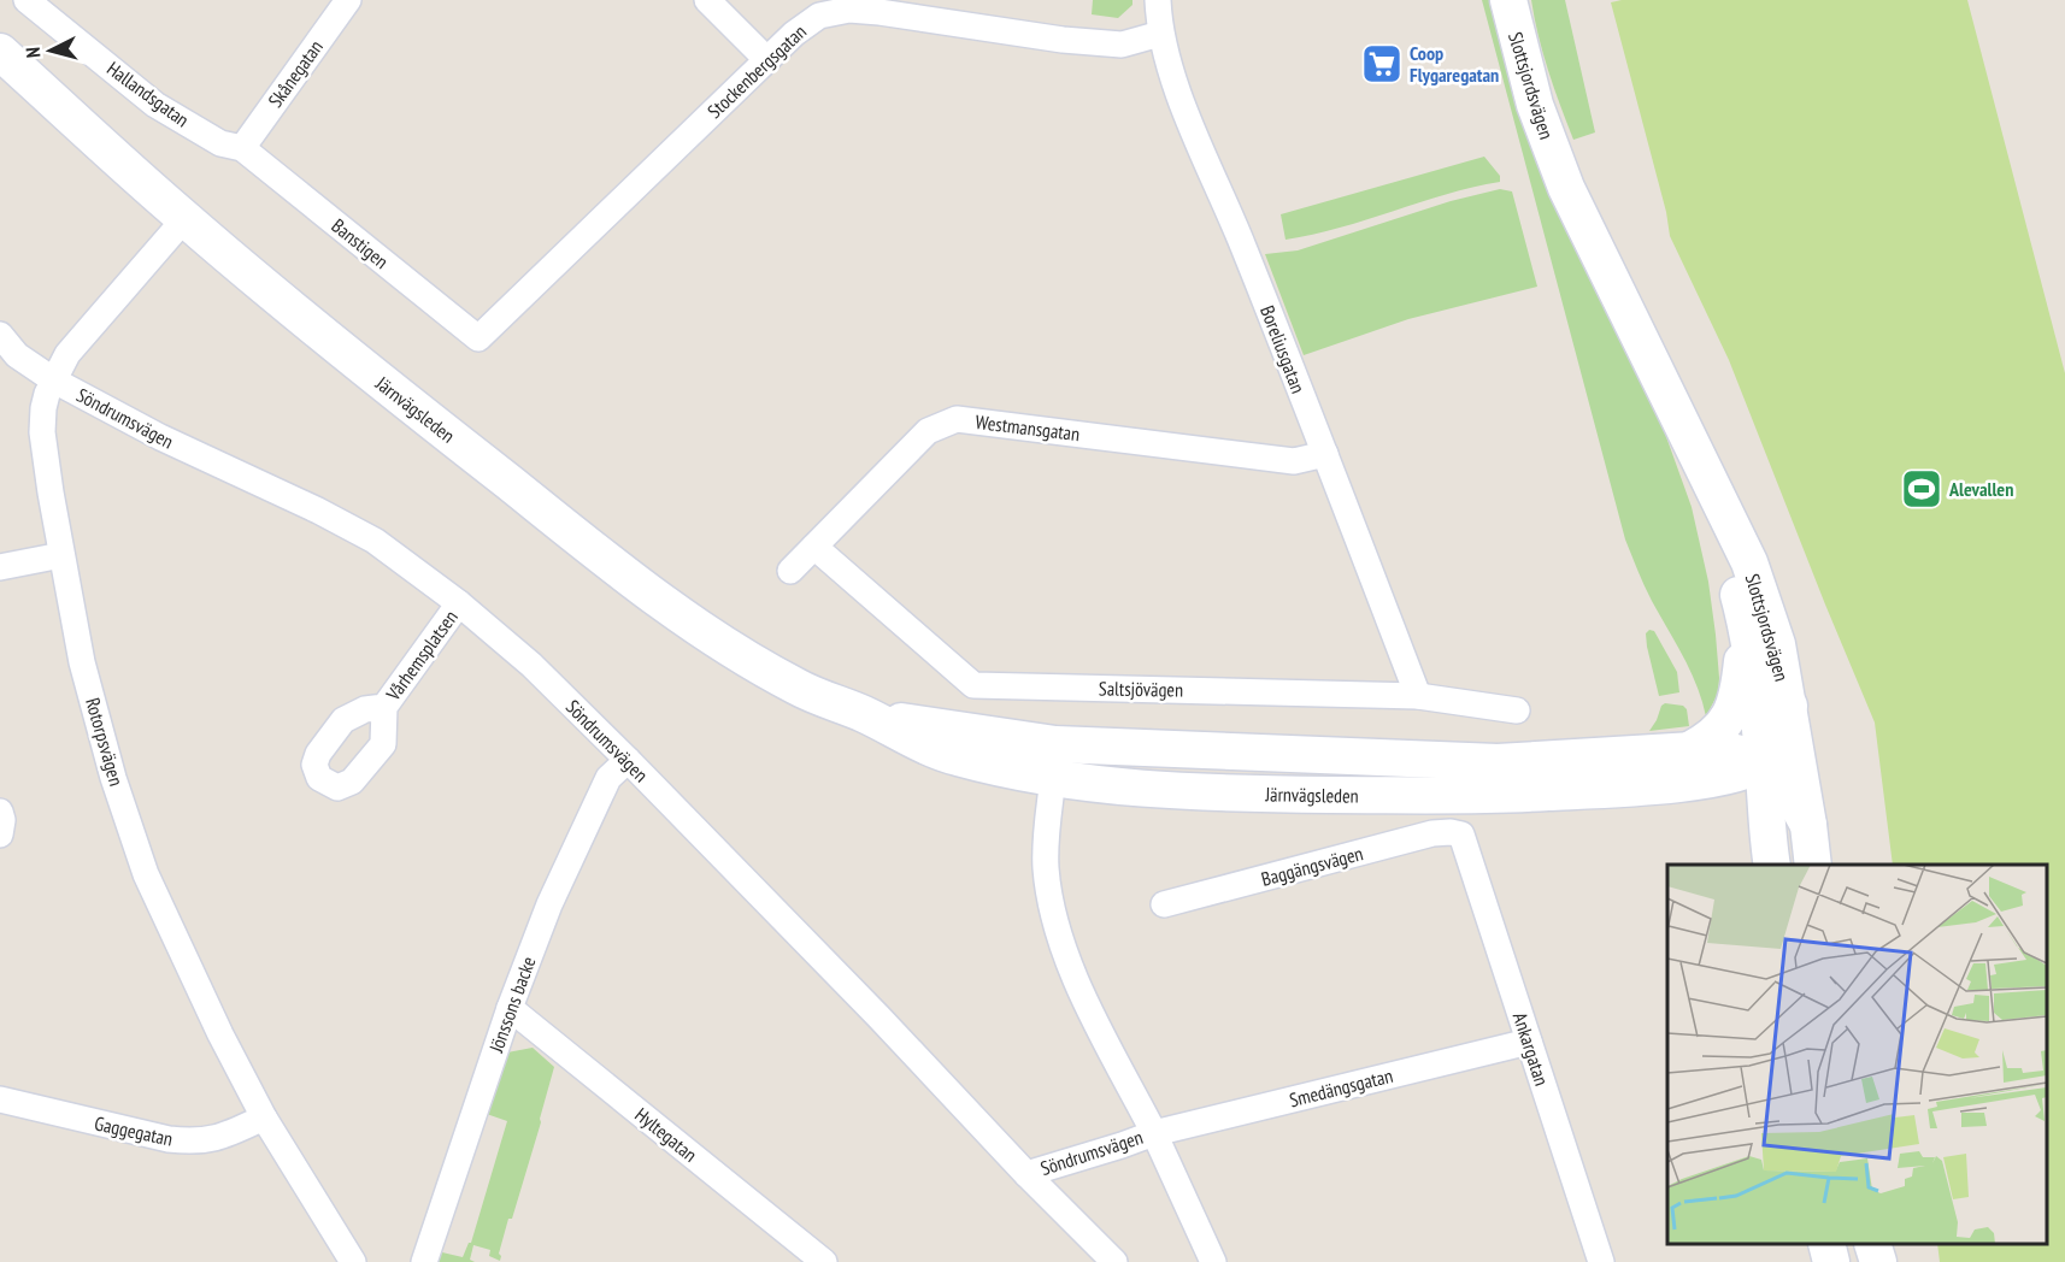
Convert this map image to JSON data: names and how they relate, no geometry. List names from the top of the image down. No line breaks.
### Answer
{"streets":{"main road":["Slottsjordsvägen","Järnvägsleden"],"street":["Stockenbergsgatan","Skånegatan","Hallandsgatan","Banstigen","Boreliusgatan","Söndrumsvägen","Westmansgatan","Vårhemsplatsen","Saltsjövägen","Rotorpsvägen","Baggängsvägen","Jönssons backe","Ankargatan","Smedängsgatan","Gaggegatan","Hyltegatan"]},"crossings":[["Stockenbergsgatan","Banstigen"],["Stockenbergsgatan","Boreliusgatan"],["Skånegatan","Hallandsgatan"],["Skånegatan","Banstigen"],["Slottsjordsvägen","Järnvägsleden"],["Hallandsgatan","Banstigen"],["Boreliusgatan","Westmansgatan"],["Boreliusgatan","Saltsjövägen"],["Järnvägsleden","Söndrumsvägen"],["Järnvägsleden","Rotorpsvägen"],["Söndrumsvägen","Vårhemsplatsen"],["Söndrumsvägen","Rotorpsvägen"],["Söndrumsvägen","Jönssons backe"],["Söndrumsvägen","Smedängsgatan"],["Westmansgatan","Saltsjövägen"],["Rotorpsvägen","Gaggegatan"],["Baggängsvägen","Ankargatan"],["Jönssons backe","Hyltegatan"],["Ankargatan","Smedängsgatan"]],"places":{"supermarket":["Coop Flygaregatan"],"sports":["Alevallen"]},"north":"left"}
